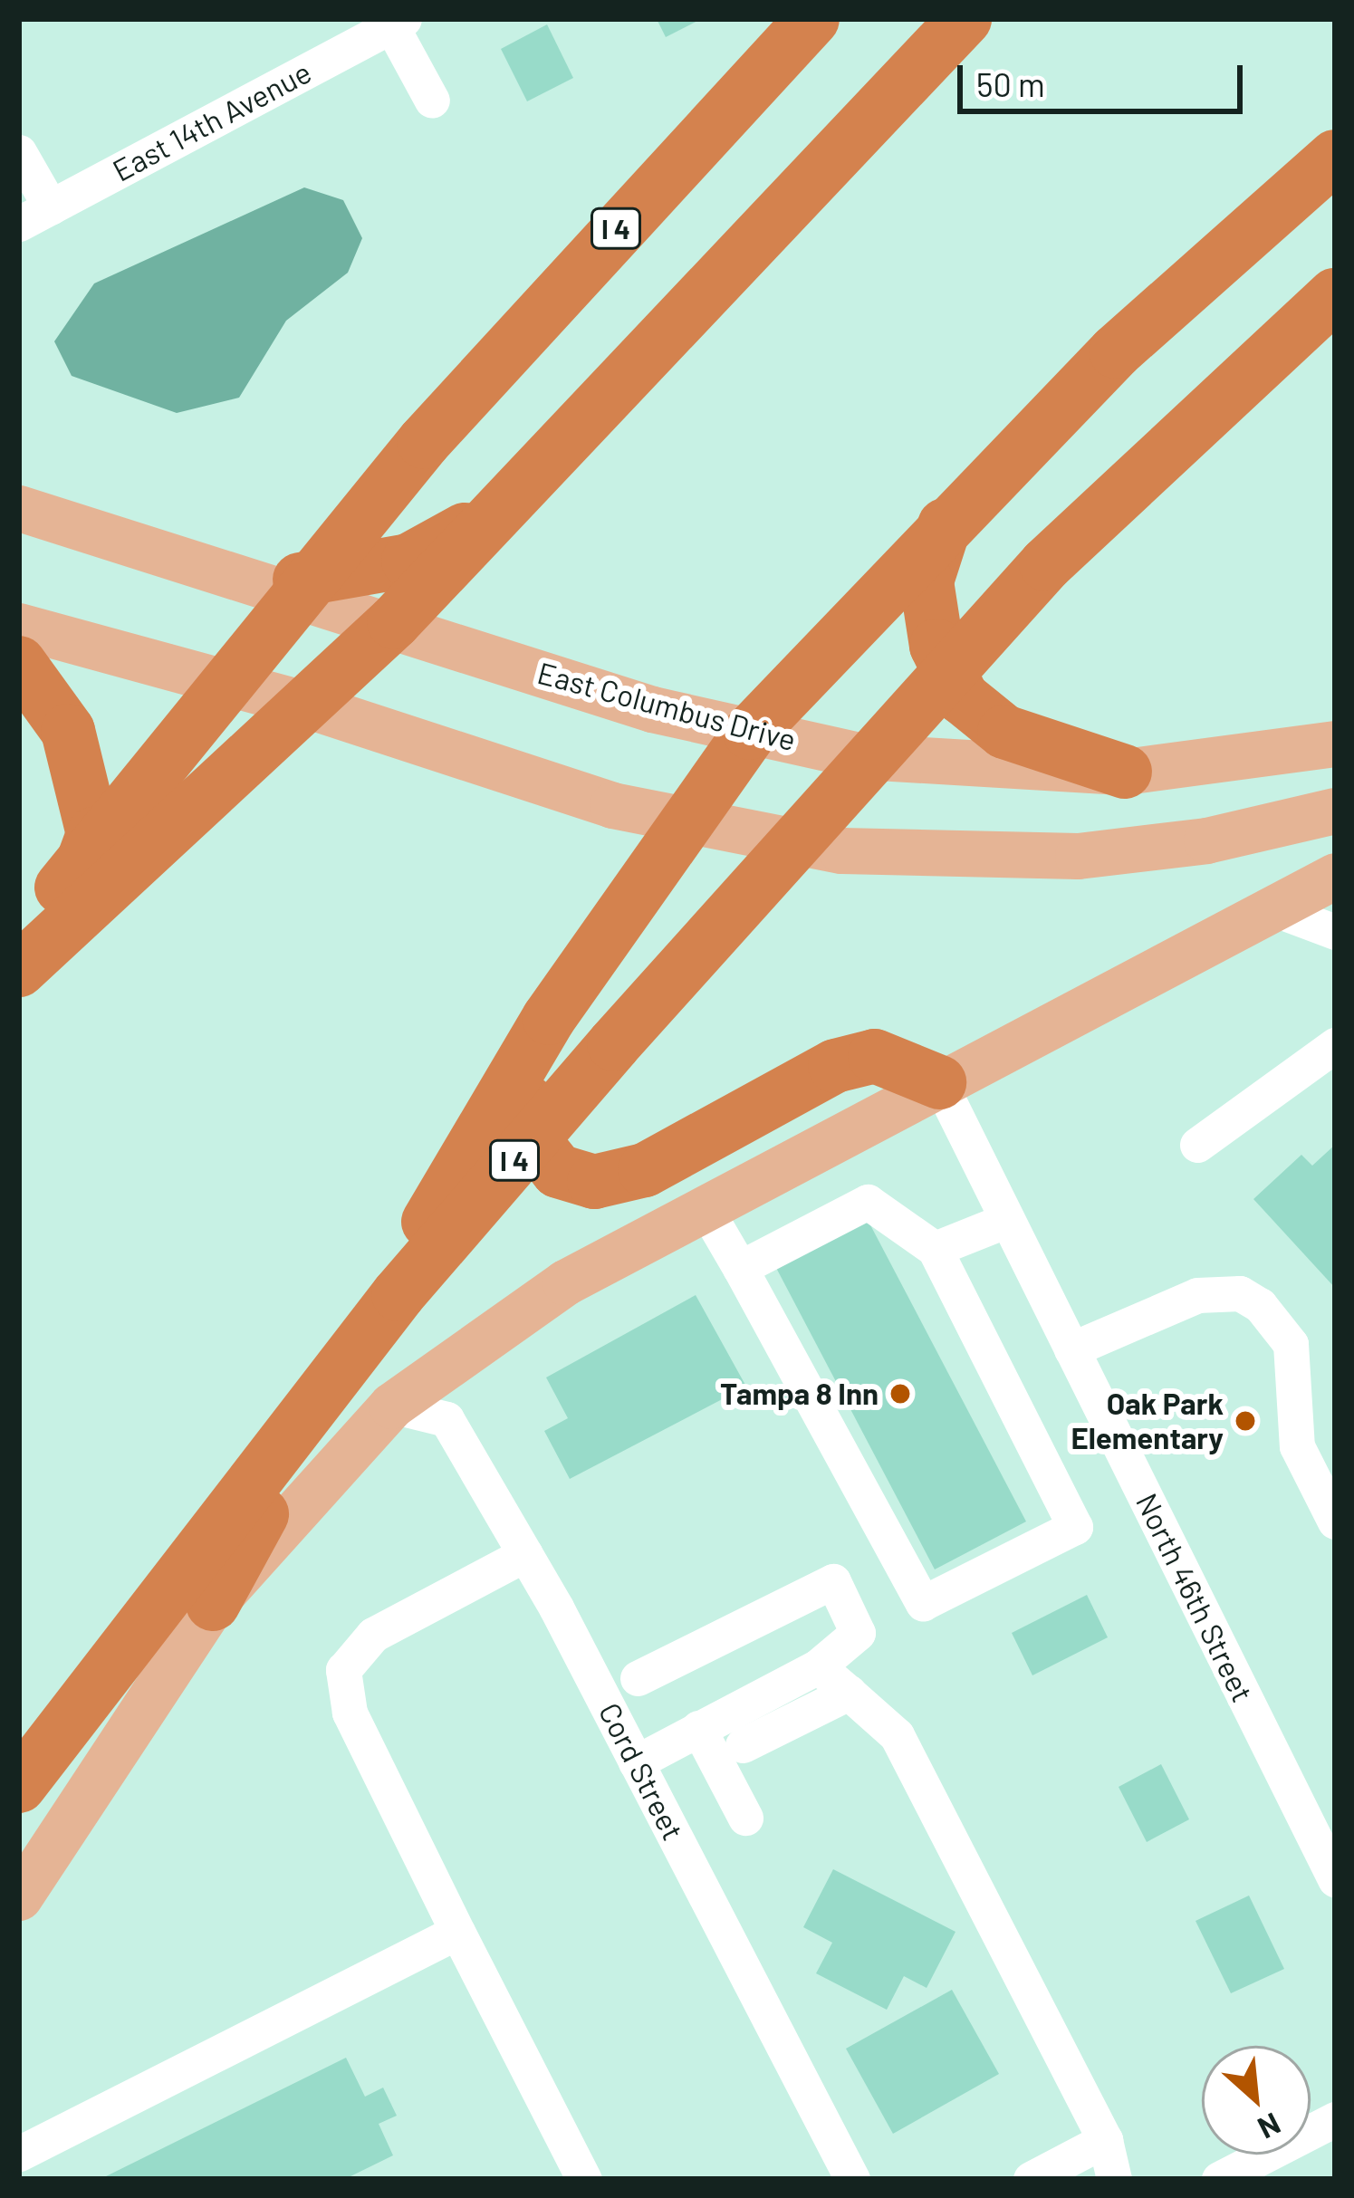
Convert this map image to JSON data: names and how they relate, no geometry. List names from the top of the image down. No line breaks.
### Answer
{"streets":{"highway":["I 4"],"main road":["East Columbus Drive"],"street":["East 14th Avenue","North 46th Street","Cord Street"]},"places":["Tampa 8 Inn","Oak Park Elementary"],"scale_bar":"50 m","north":"bottom right"}
